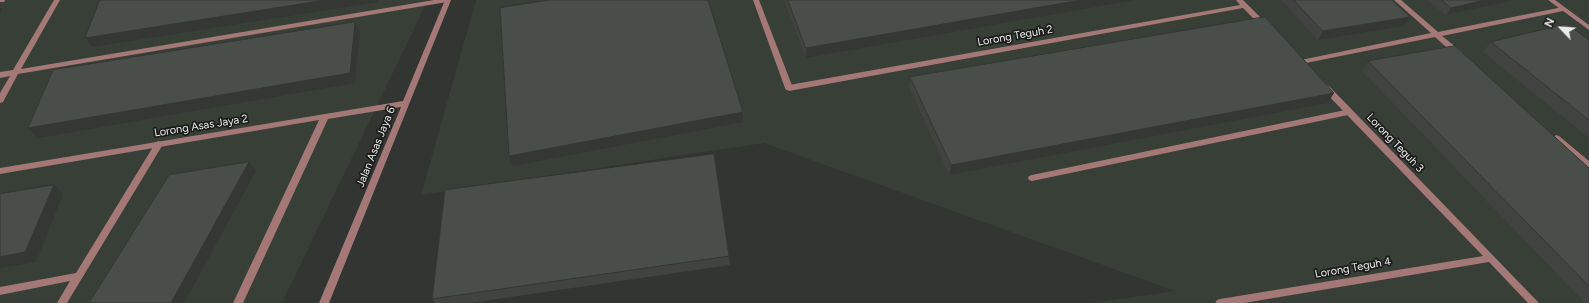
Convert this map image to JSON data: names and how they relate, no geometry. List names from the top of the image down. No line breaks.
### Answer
{"streets":{"street":["Lorong Teguh 2","Lorong Asas Jaya 2","Lorong Teguh 3","Jalan Asas Jaya 6","Lorong Teguh 4"]},"crossings":[["Lorong Asas Jaya 2","Jalan Asas Jaya 6"],["Lorong Teguh 3","Lorong Teguh 4"]],"north":"top left"}
